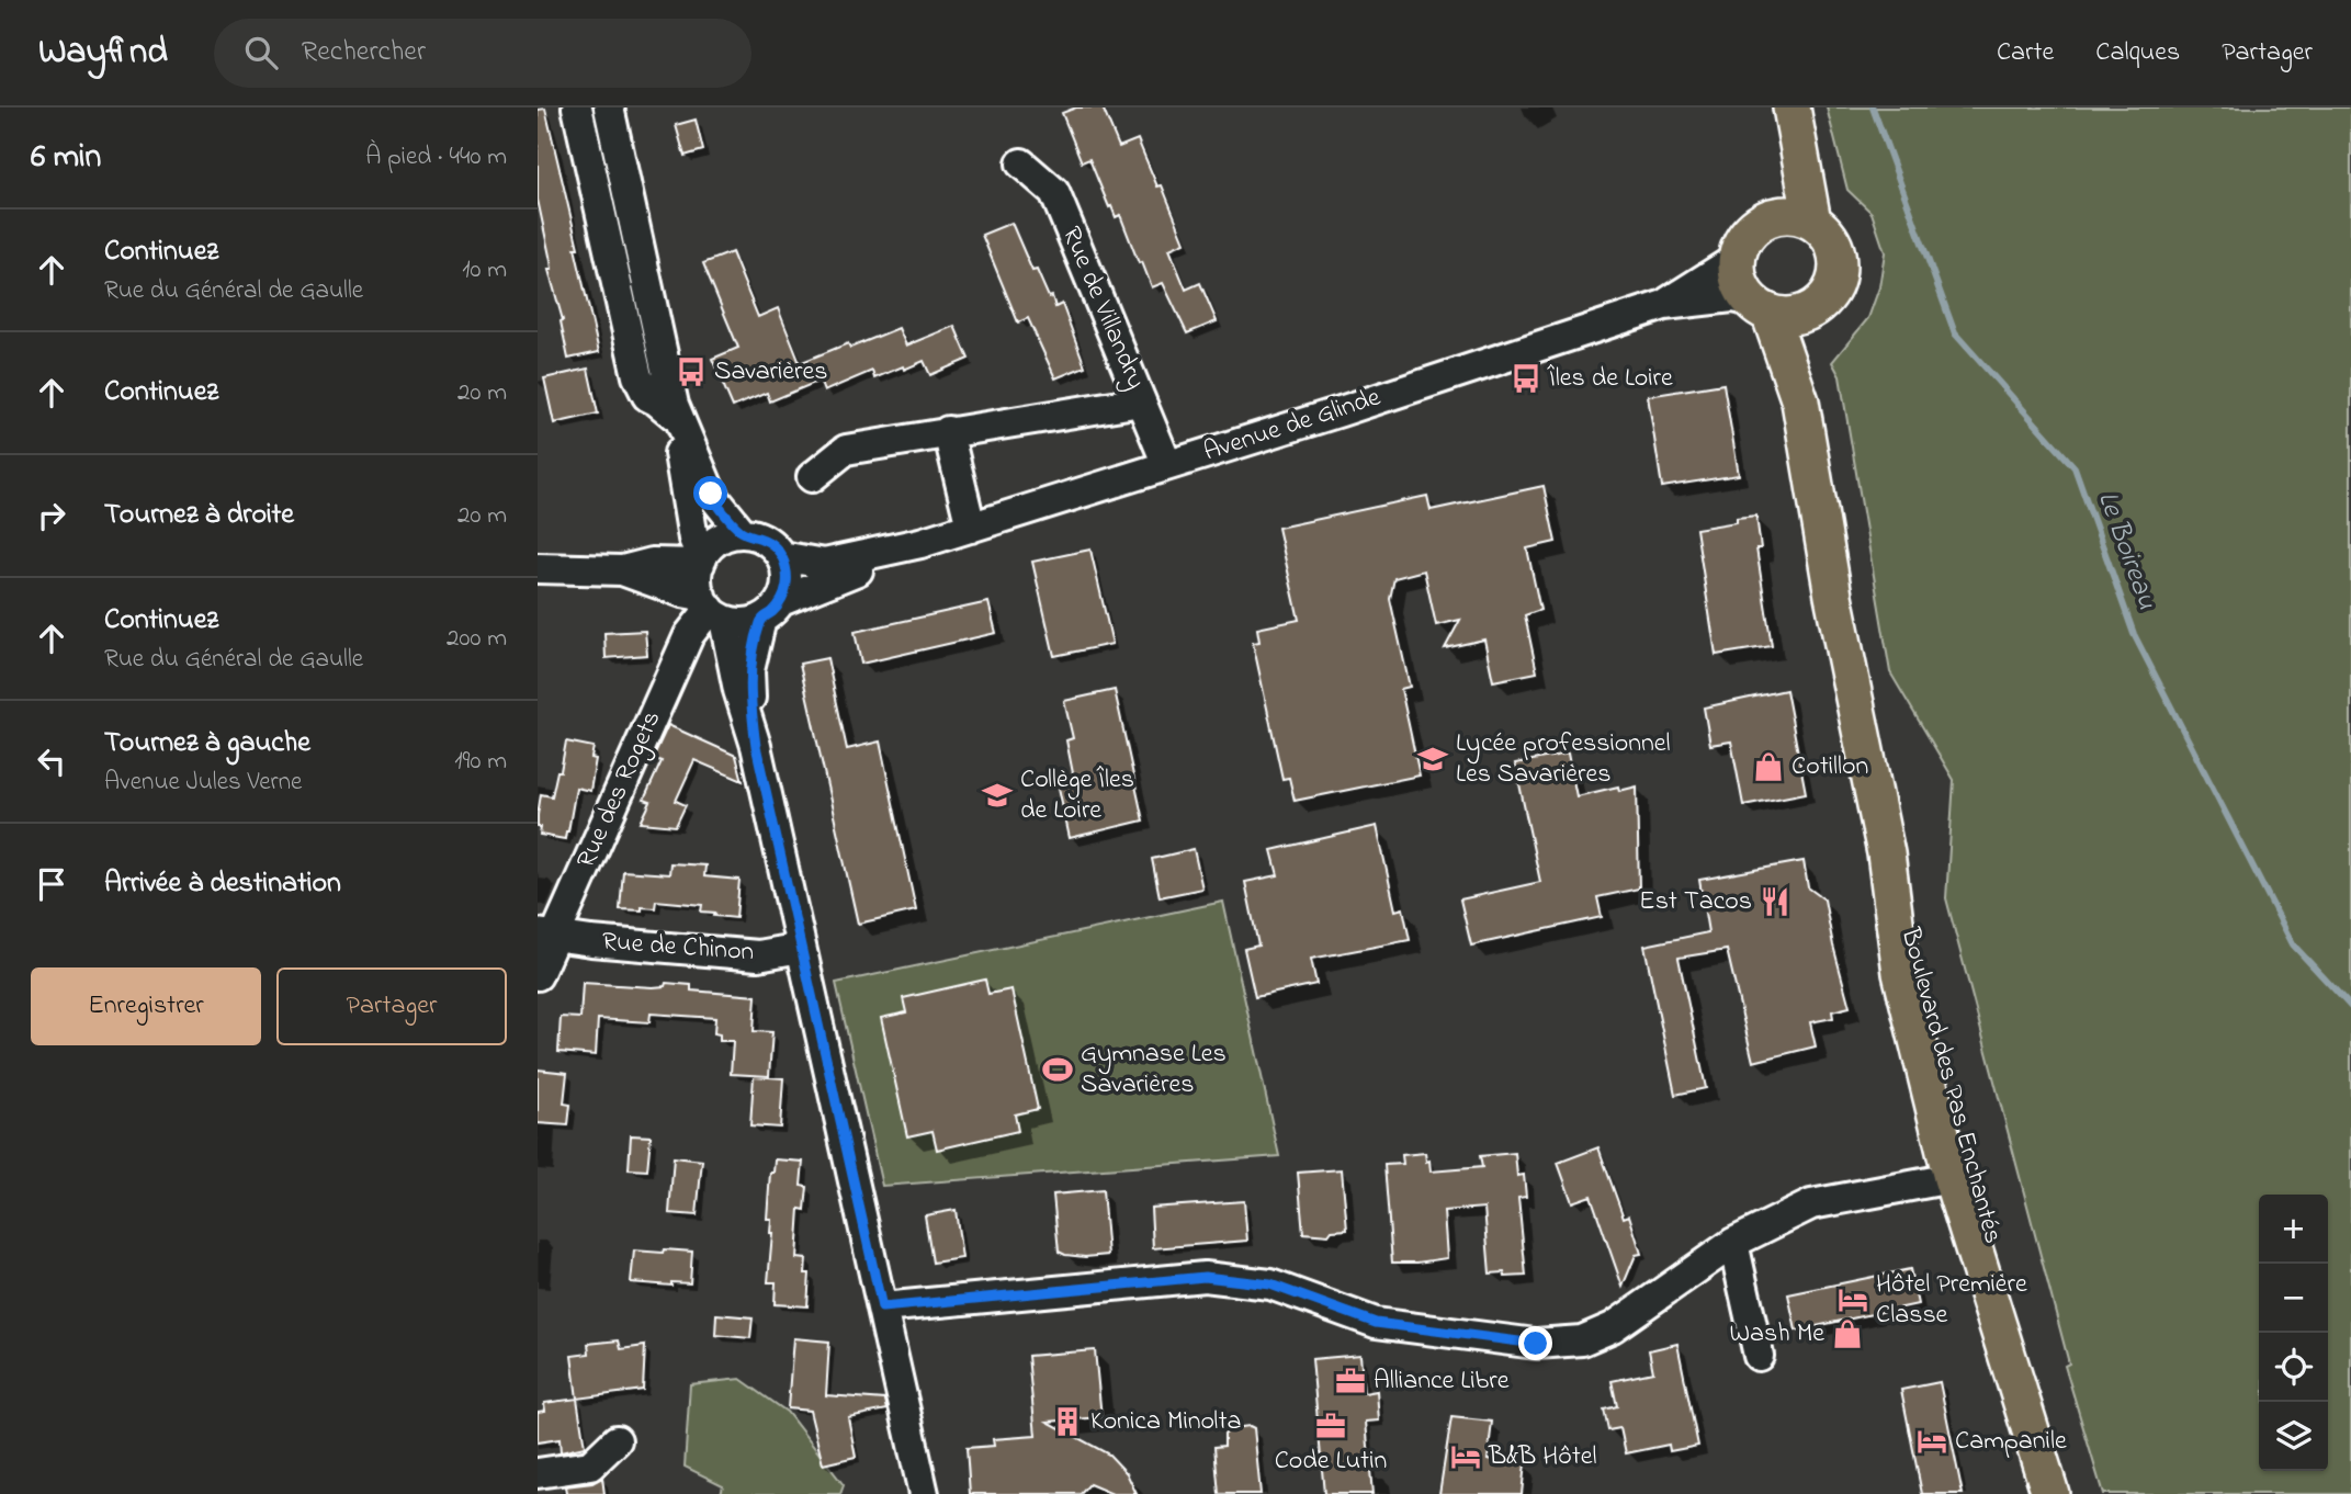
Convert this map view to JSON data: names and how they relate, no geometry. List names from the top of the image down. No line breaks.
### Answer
{"streets":{"main road":["Boulevard des Pas Enchantés"],"street":["Rue de Villandry","Avenue de Glinde","Rue des Rogets","Rue de Chinon"]},"crossings":[["Rue de Villandry","Avenue de Glinde"],["Avenue de Glinde","Rue des Rogets"],["Avenue de Glinde","Boulevard des Pas Enchantés"],["Rue des Rogets","Rue de Chinon"]],"water":["Le Boireau"],"places":{"bus stop":["Savarières","Îles de Loire"],"school or university":["Lycée professionnel Les Savarières","Collège Îles de Loire"],"shop":["Cotillon","Wash Me"],"restaurant":["Est Tacos"],"sports":["Gymnase Les Savarières"],"hotel":["Hôtel Première Classe","Campanile","B&B Hôtel"],"office":["Alliance Libre","Code Lutin"],"building":["Konica Minolta"]},"page":{"header":"Wayfind","search":"Rechercher","nav":["Carte","Calques","Partager"],"heading":["6 min","À pied · 440 m"],"list":[["Continuez","Rue du Général de Gaulle","10 m"],["Continuez","20 m"],["Tournez à droite","20 m"],["Continuez","Rue du Général de Gaulle","200 m"],["Tournez à gauche","Avenue Jules Verne","190 m"],"Arrivée à destination"],"buttons":["Enregistrer","Partager"],"map_buttons":["+","−"]}}
